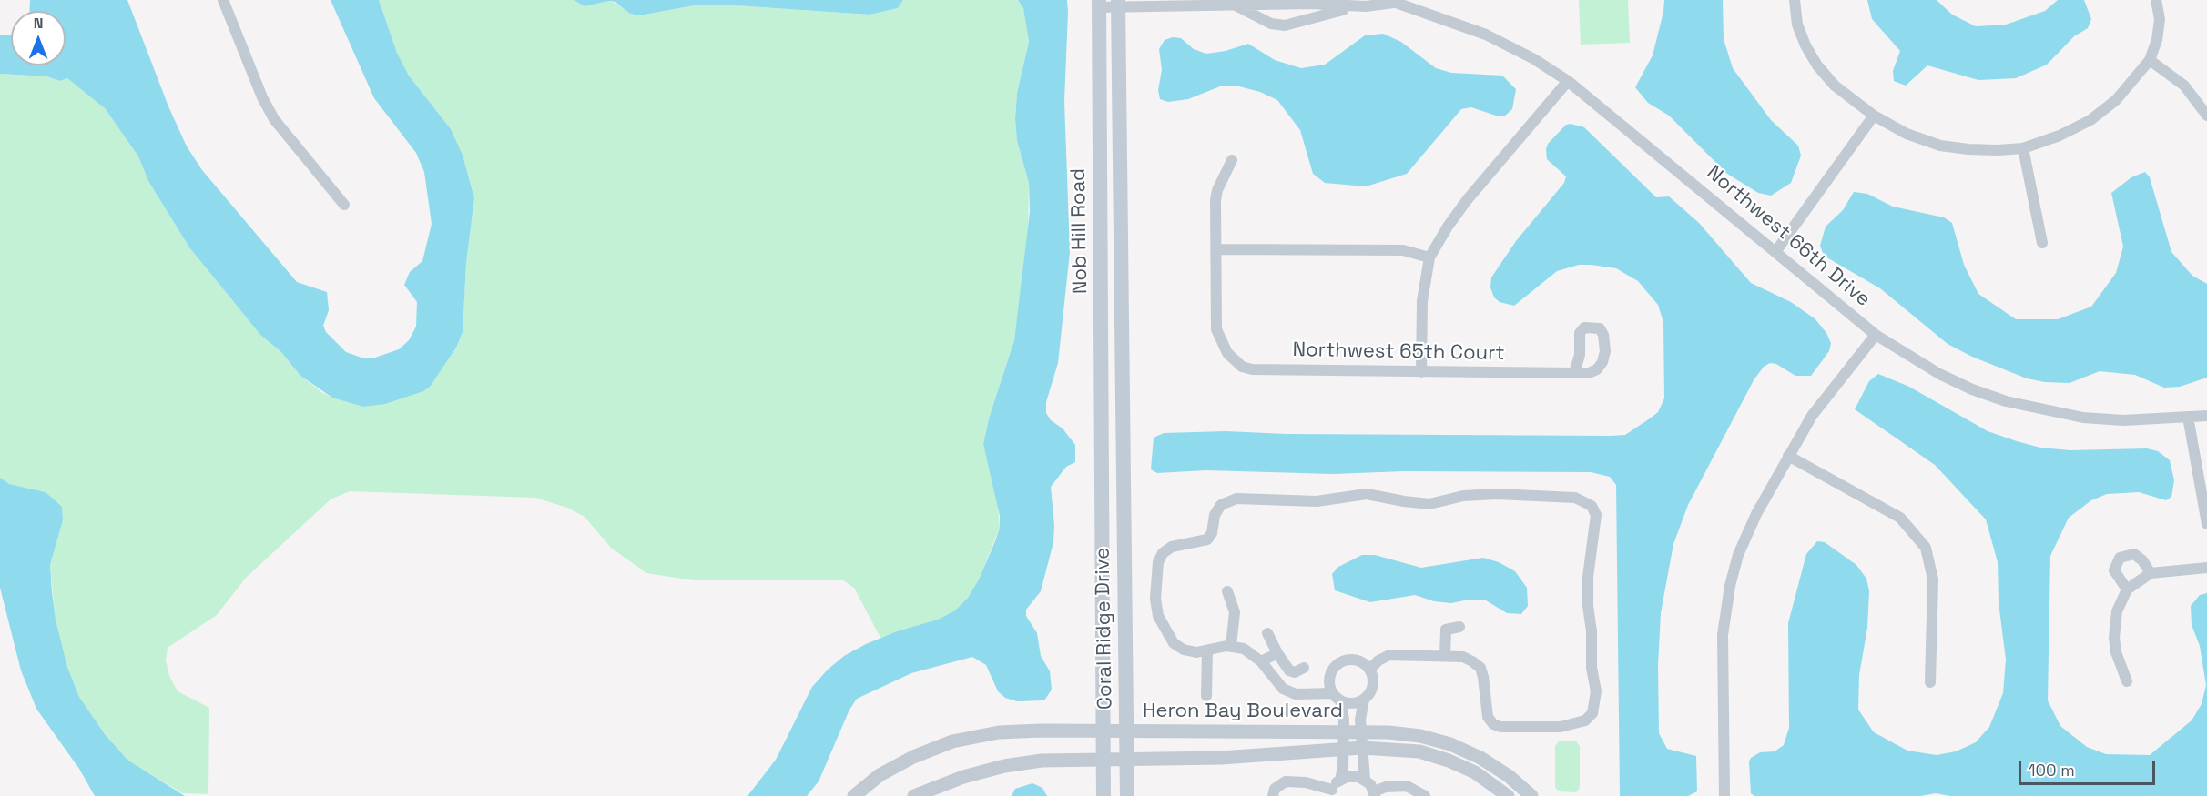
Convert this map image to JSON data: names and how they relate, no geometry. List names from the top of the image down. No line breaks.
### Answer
{"streets":{"main road":["Nob Hill Road","Coral Ridge Drive"],"street":["Northwest 66th Drive","Northwest 65th Court","Heron Bay Boulevard"]},"crossings":[["Nob Hill Road","Northwest 66th Drive"],["Nob Hill Road","Coral Ridge Drive"],["Coral Ridge Drive","Heron Bay Boulevard"]],"scale_bar":"100 m","north":"top"}
